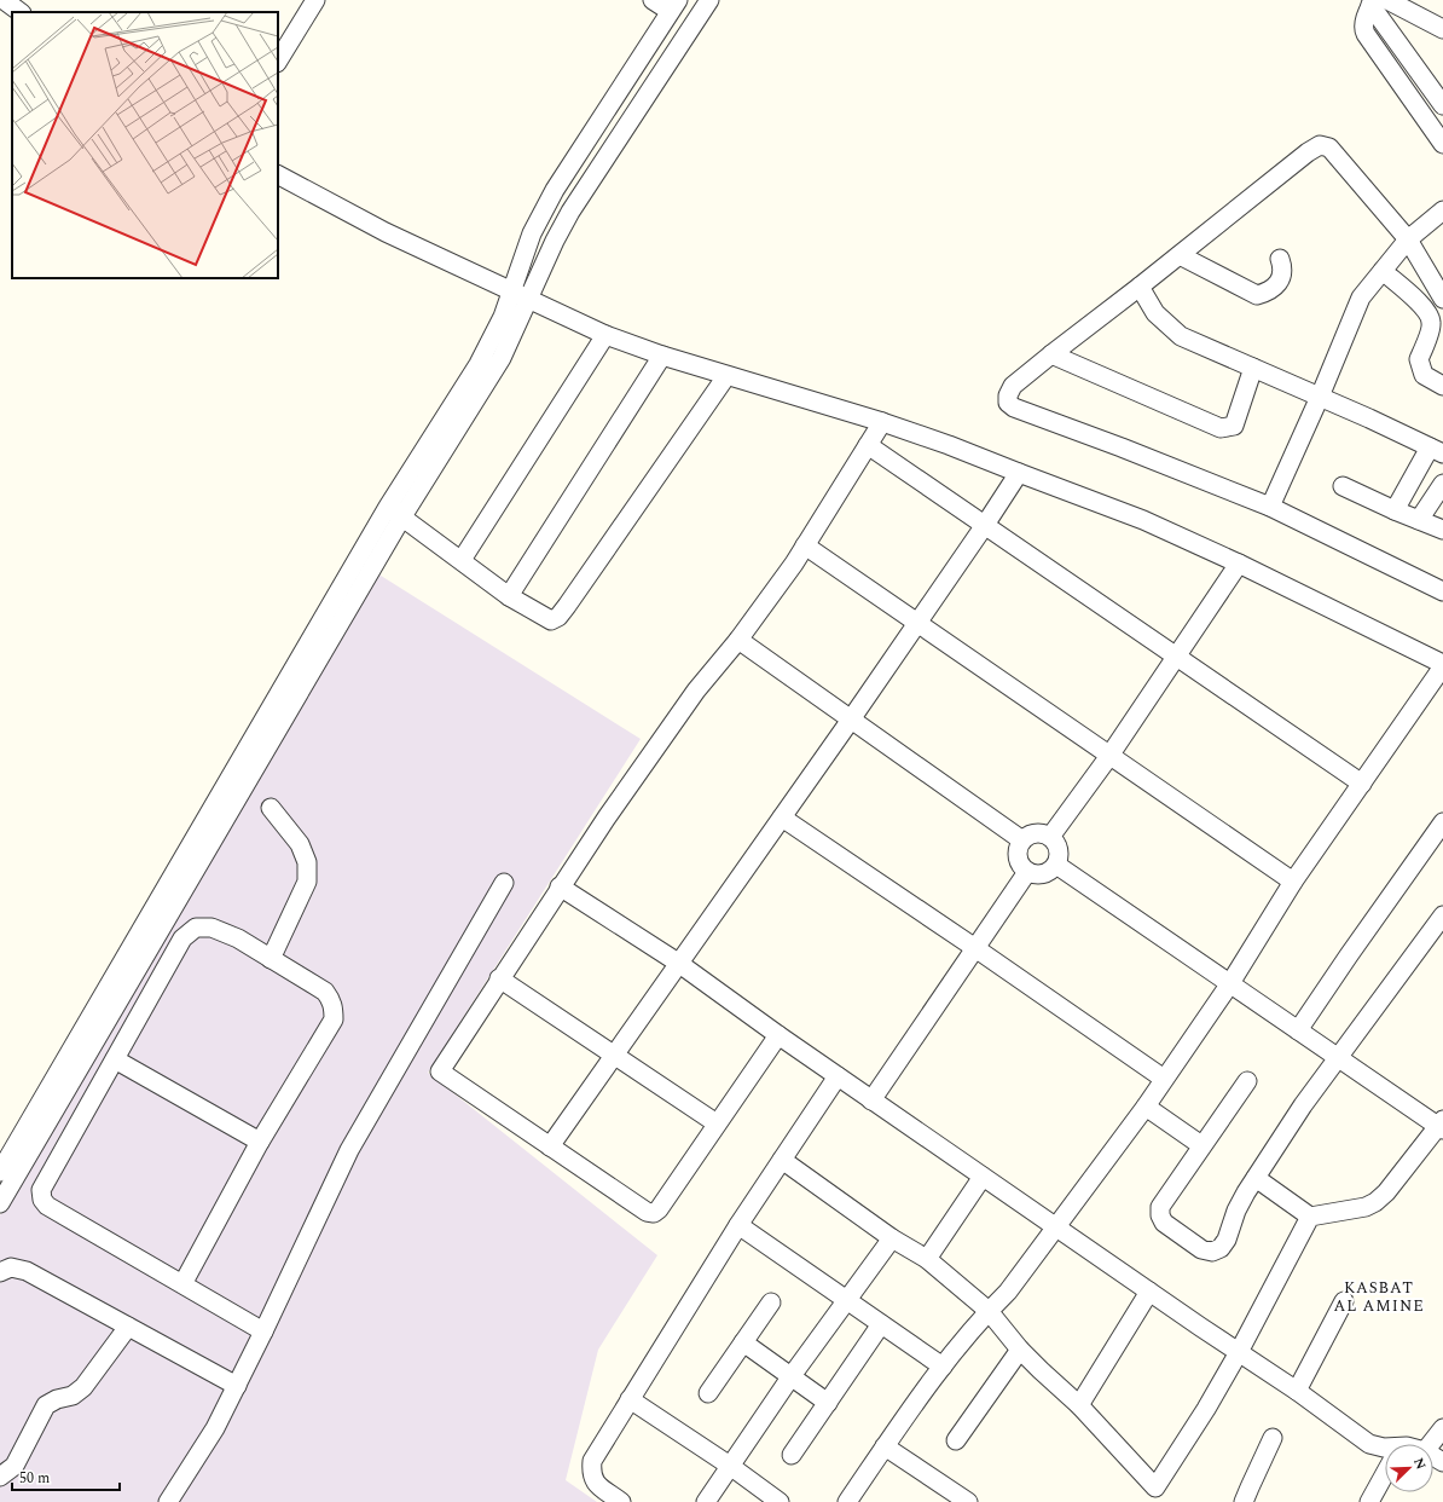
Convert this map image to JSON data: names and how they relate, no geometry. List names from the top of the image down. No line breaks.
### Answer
{"districts":["KASBAT AL AMINE"],"scale_bar":"50 m","north":"top right"}
